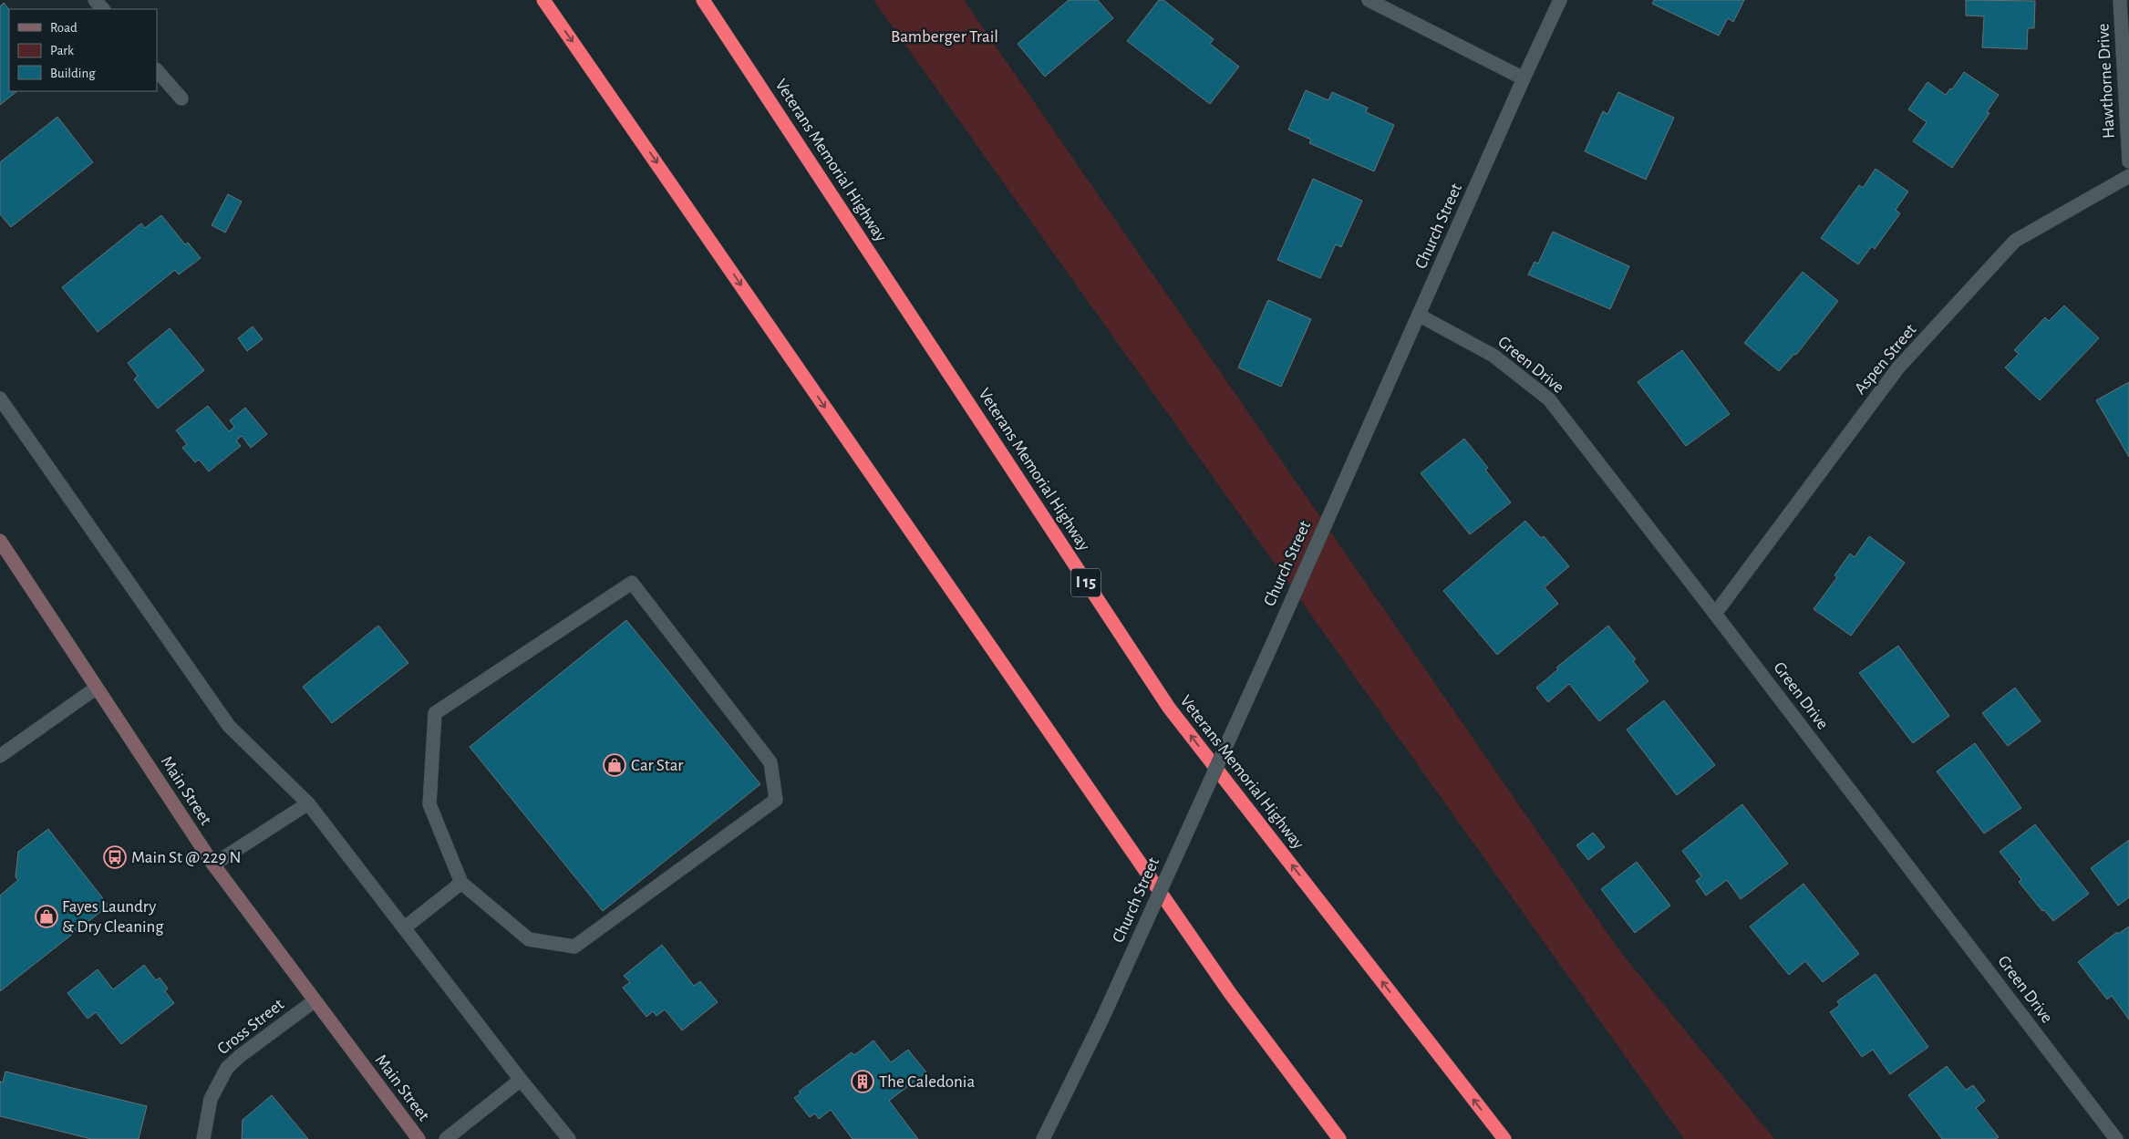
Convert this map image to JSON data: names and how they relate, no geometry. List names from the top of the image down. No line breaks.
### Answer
{"streets":{"highway":["Veterans Memorial Highway","I 15"],"main road":["Main Street"],"street":["Hawthorne Drive","Church Street","Aspen Street","Green Drive","Cross Street"]},"crossings":[["Church Street","Green Drive"],["Aspen Street","Green Drive"],["Main Street","Cross Street"]],"parks":["Bamberger Trail"],"places":{"shop":["Car Star","Fayes Laundry & Dry Cleaning"],"bus stop":["Main St @ 229 N"],"building":["The Caledonia"]},"legend":["Road","Park","Building"]}
